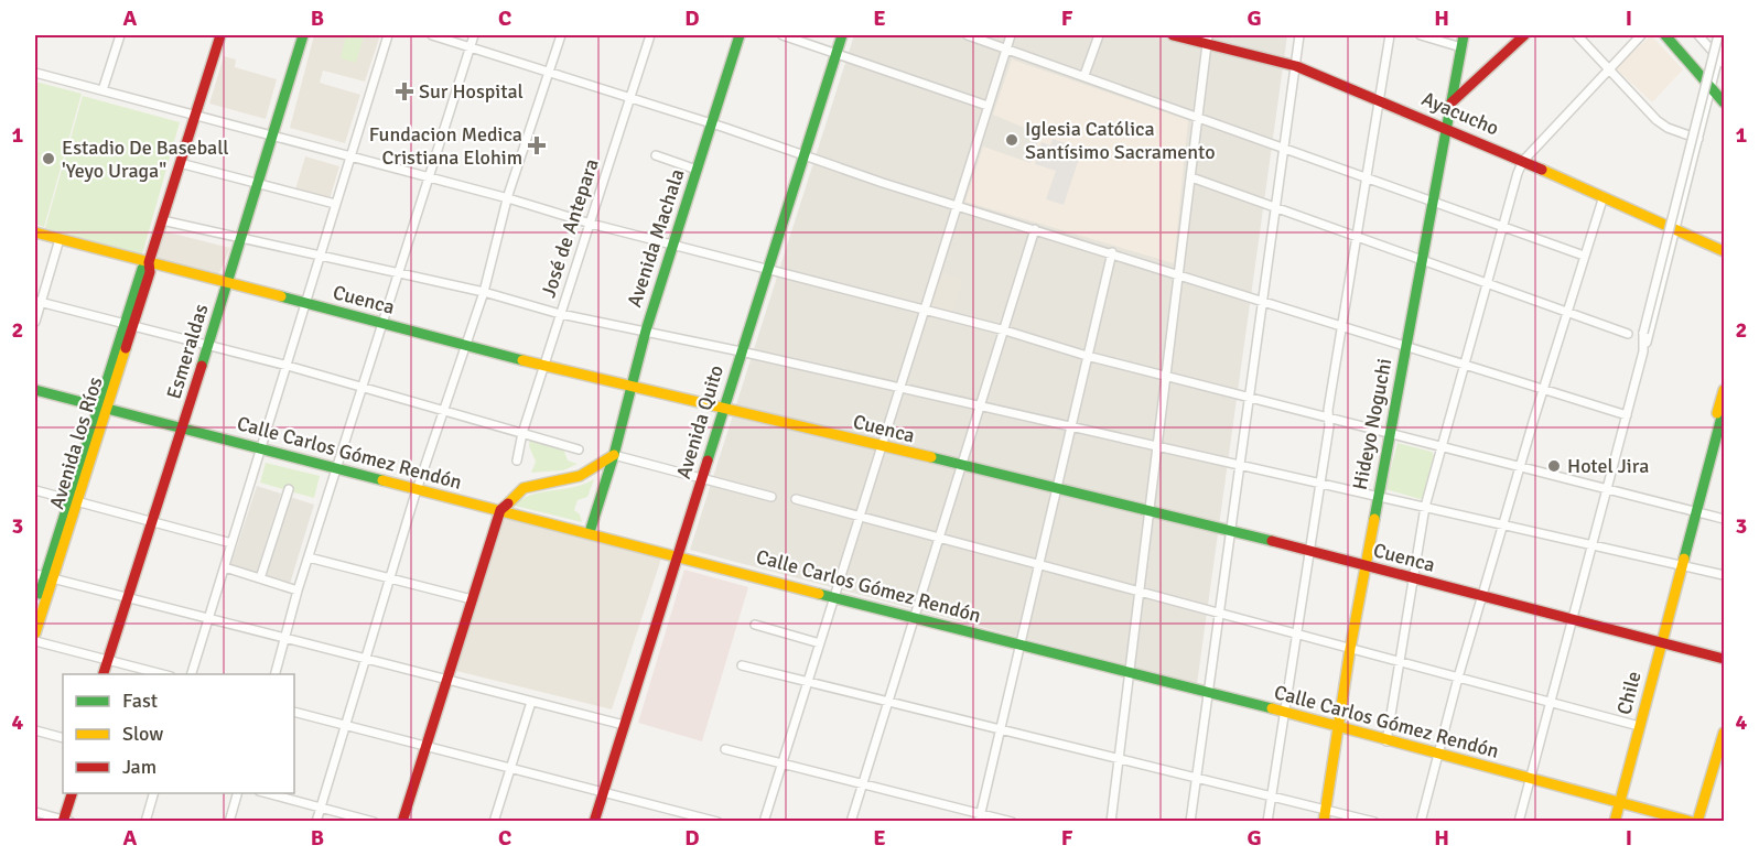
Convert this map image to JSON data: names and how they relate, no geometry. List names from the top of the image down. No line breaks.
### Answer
{"streets":{"main road":["Ayacucho","Avenida Machala","Cuenca","Esmeraldas","Avenida Quito","Hideyo Noguchi","Avenida los Ríos","Calle Carlos Gómez Rendón","Chile"],"street":["José de Antepara"]},"crossings":[["Ayacucho","Hideyo Noguchi"],["José de Antepara","Cuenca"],["Avenida Machala","Cuenca"],["Avenida Machala","Calle Carlos Gómez Rendón"],["Cuenca","Esmeraldas"],["Cuenca","Avenida Quito"],["Cuenca","Hideyo Noguchi"],["Cuenca","Avenida los Ríos"],["Cuenca","Chile"],["Esmeraldas","Calle Carlos Gómez Rendón"],["Avenida Quito","Calle Carlos Gómez Rendón"],["Hideyo Noguchi","Calle Carlos Gómez Rendón"],["Avenida los Ríos","Calle Carlos Gómez Rendón"],["Calle Carlos Gómez Rendón","Chile"]],"places":{"health":["Sur Hospital","Fundacion Medica Cristiana Elohim"],"other":["Iglesia Católica Santísimo Sacramento","Estadio De Baseball 'Yeyo Uraga\"","Hotel Jira"]},"legend":["Fast","Slow","Jam"],"grid":{"columns":["A","B","C","D","E","F","G","H","I"],"rows":["1","2","3","4"]}}
